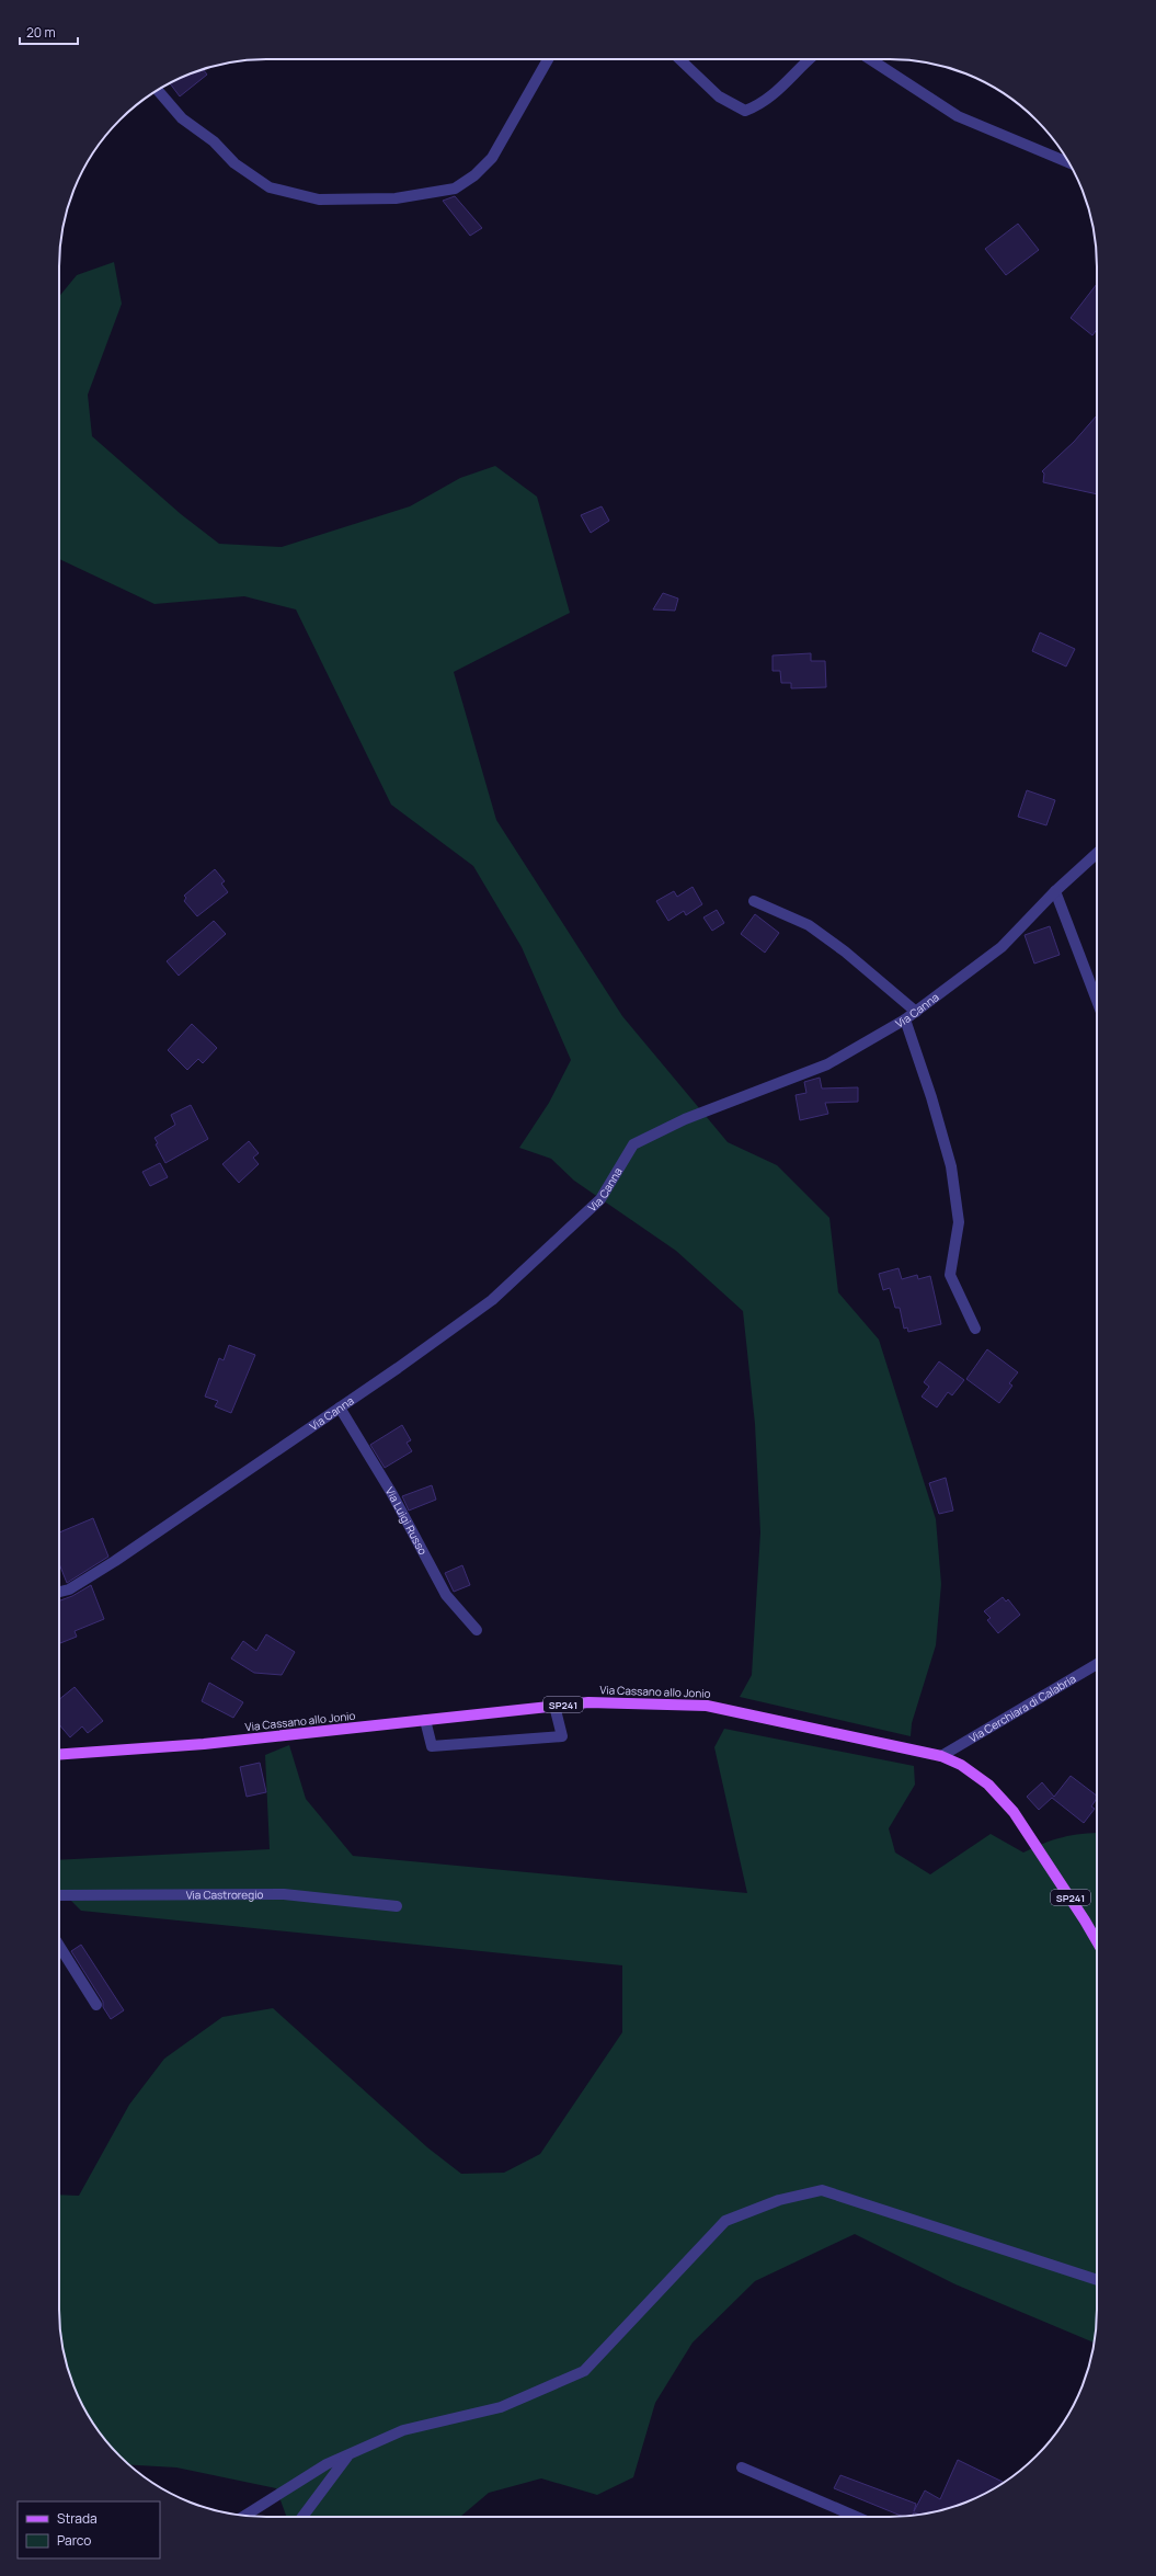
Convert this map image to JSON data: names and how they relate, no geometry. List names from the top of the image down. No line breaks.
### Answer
{"streets":{"main road":["Via Cassano allo Jonio","SP241"],"street":["Via Canna","Via Luigi Russo","Via Cerchiara di Calabria","Via Castroregio"]},"crossings":[["Via Canna","Via Luigi Russo"],["Via Cassano allo Jonio","Via Cerchiara di Calabria"]],"legend":["Strada","Parco"],"scale_bar":"20 m"}
